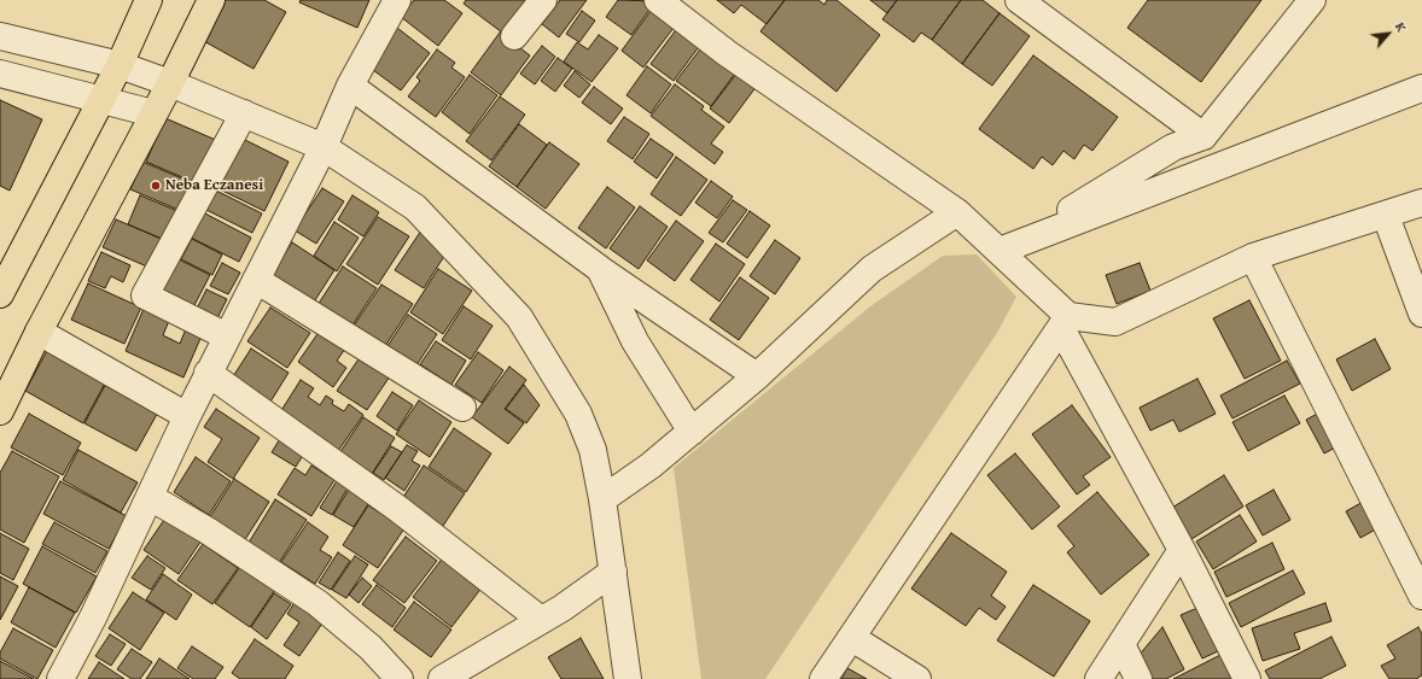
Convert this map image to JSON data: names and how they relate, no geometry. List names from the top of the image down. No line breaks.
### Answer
{"places":["Neba Eczanesi"],"north":"top right"}
